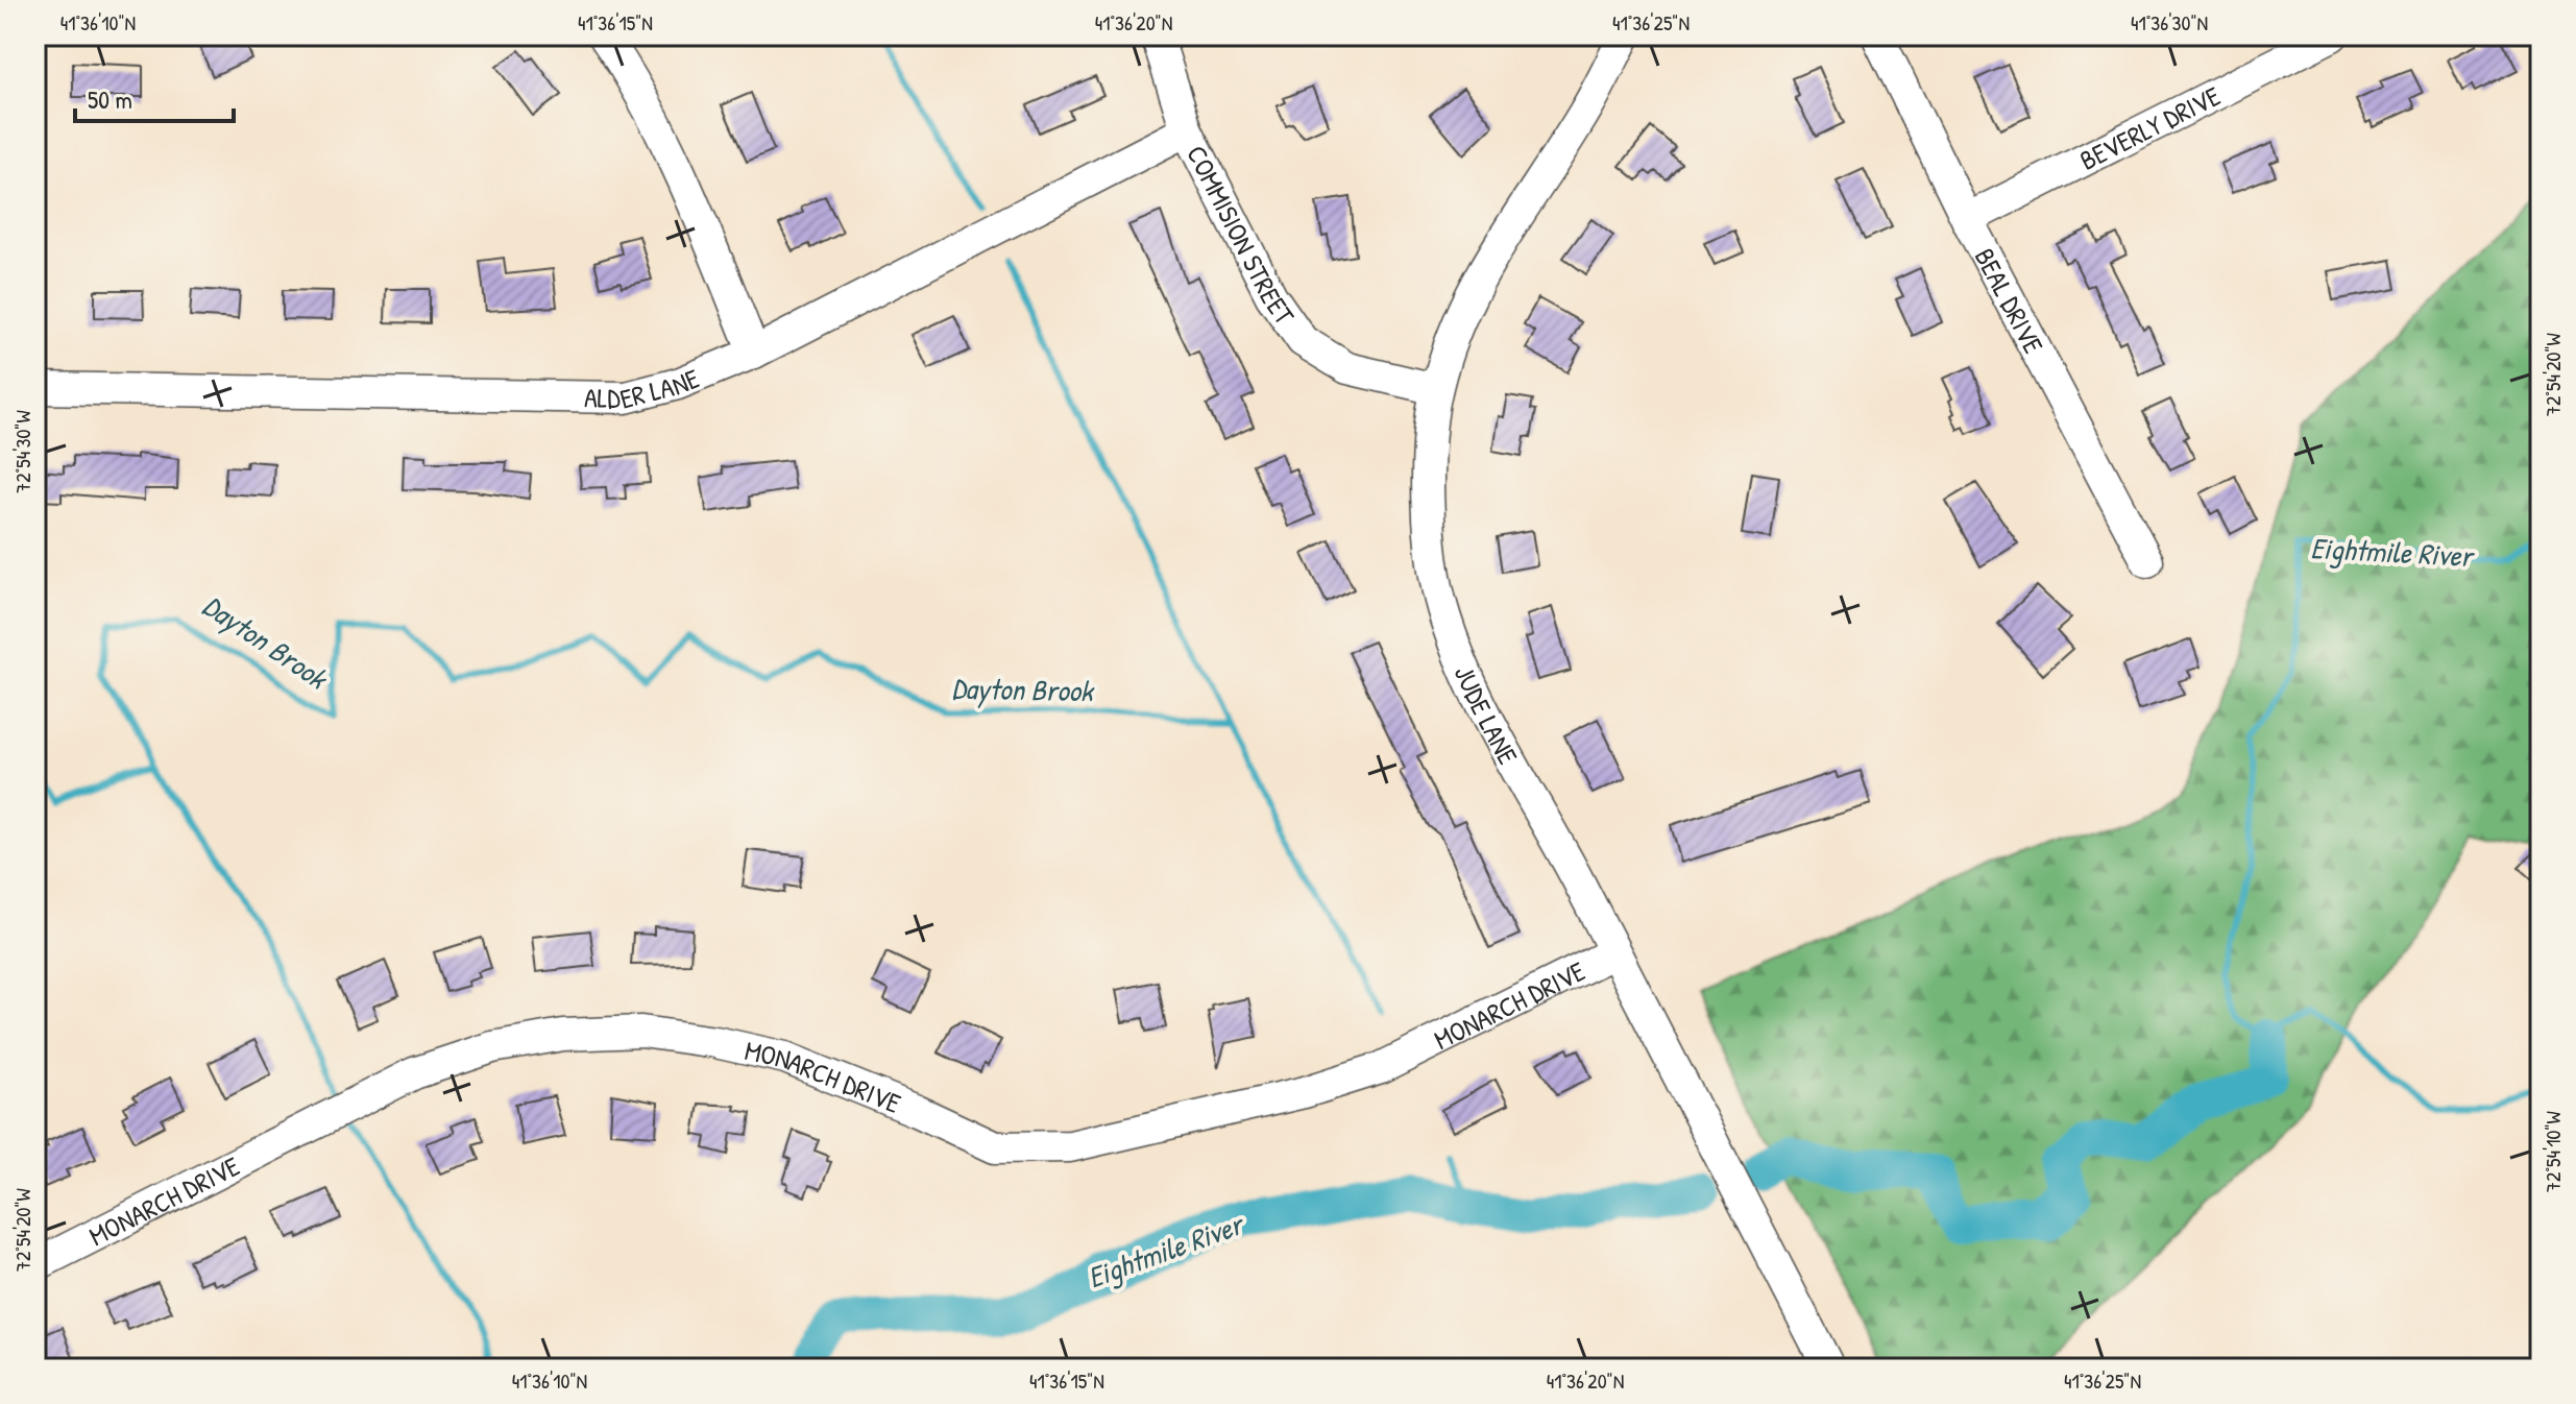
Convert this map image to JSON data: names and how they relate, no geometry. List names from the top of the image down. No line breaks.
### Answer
{"streets":{"street":["BEVERLY DRIVE","COMMISION STREET","BEAL DRIVE","ALDER LANE","JUDE LANE","MONARCH DRIVE"]},"crossings":[["BEVERLY DRIVE","BEAL DRIVE"],["COMMISION STREET","ALDER LANE"],["COMMISION STREET","JUDE LANE"],["JUDE LANE","MONARCH DRIVE"]],"water":["Eightmile River","Dayton Brook"],"scale_bar":"50 m","coordinates":["41°36'10\"N","41°36'15\"N","41°36'20\"N","41°36'25\"N","41°36'30\"N","72°54'20\"W","72°54'30\"W","72°54'10\"W"]}
